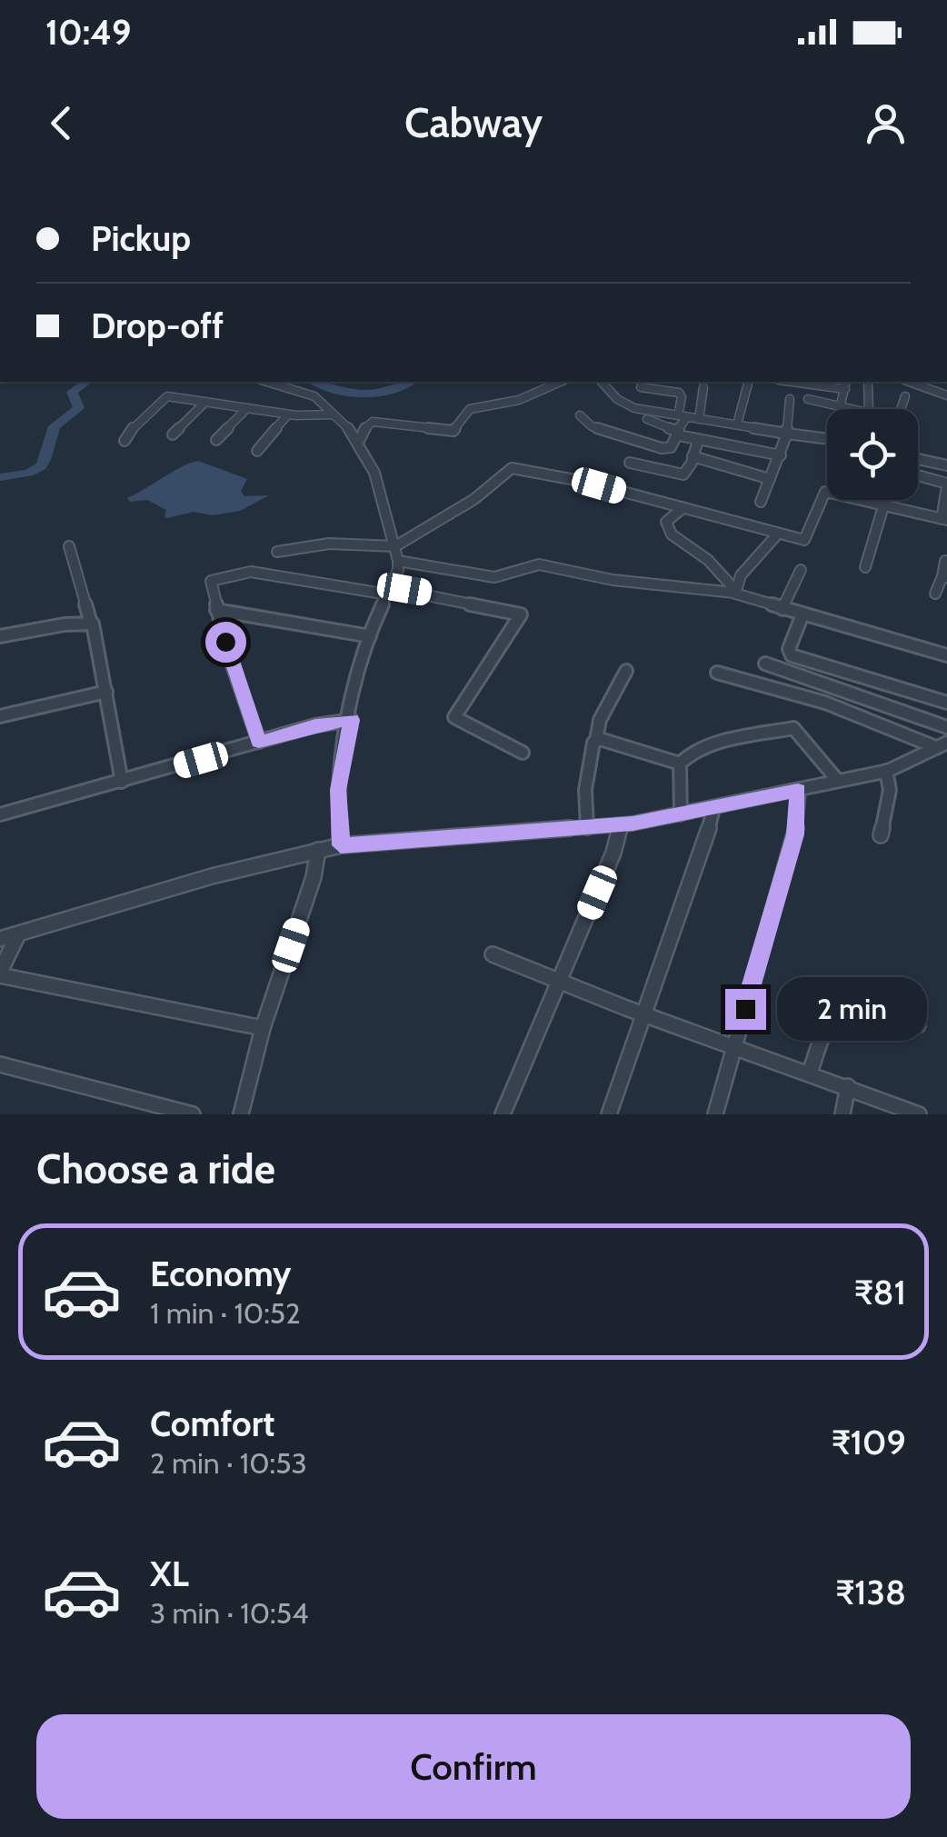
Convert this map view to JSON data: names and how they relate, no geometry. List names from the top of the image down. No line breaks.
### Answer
{"page":{"status":"10:49","header":"Cabway","banner":["Pickup","Drop-off"],"bubble":"2 min","heading":"Choose a ride","list":[{"name":"Economy","note":"1 min · 10:52","value":"₹81"},{"name":"Comfort","note":"2 min · 10:53","value":"₹109"},{"name":"XL","note":"3 min · 10:54","value":"₹138"}],"buttons":"Confirm"}}
